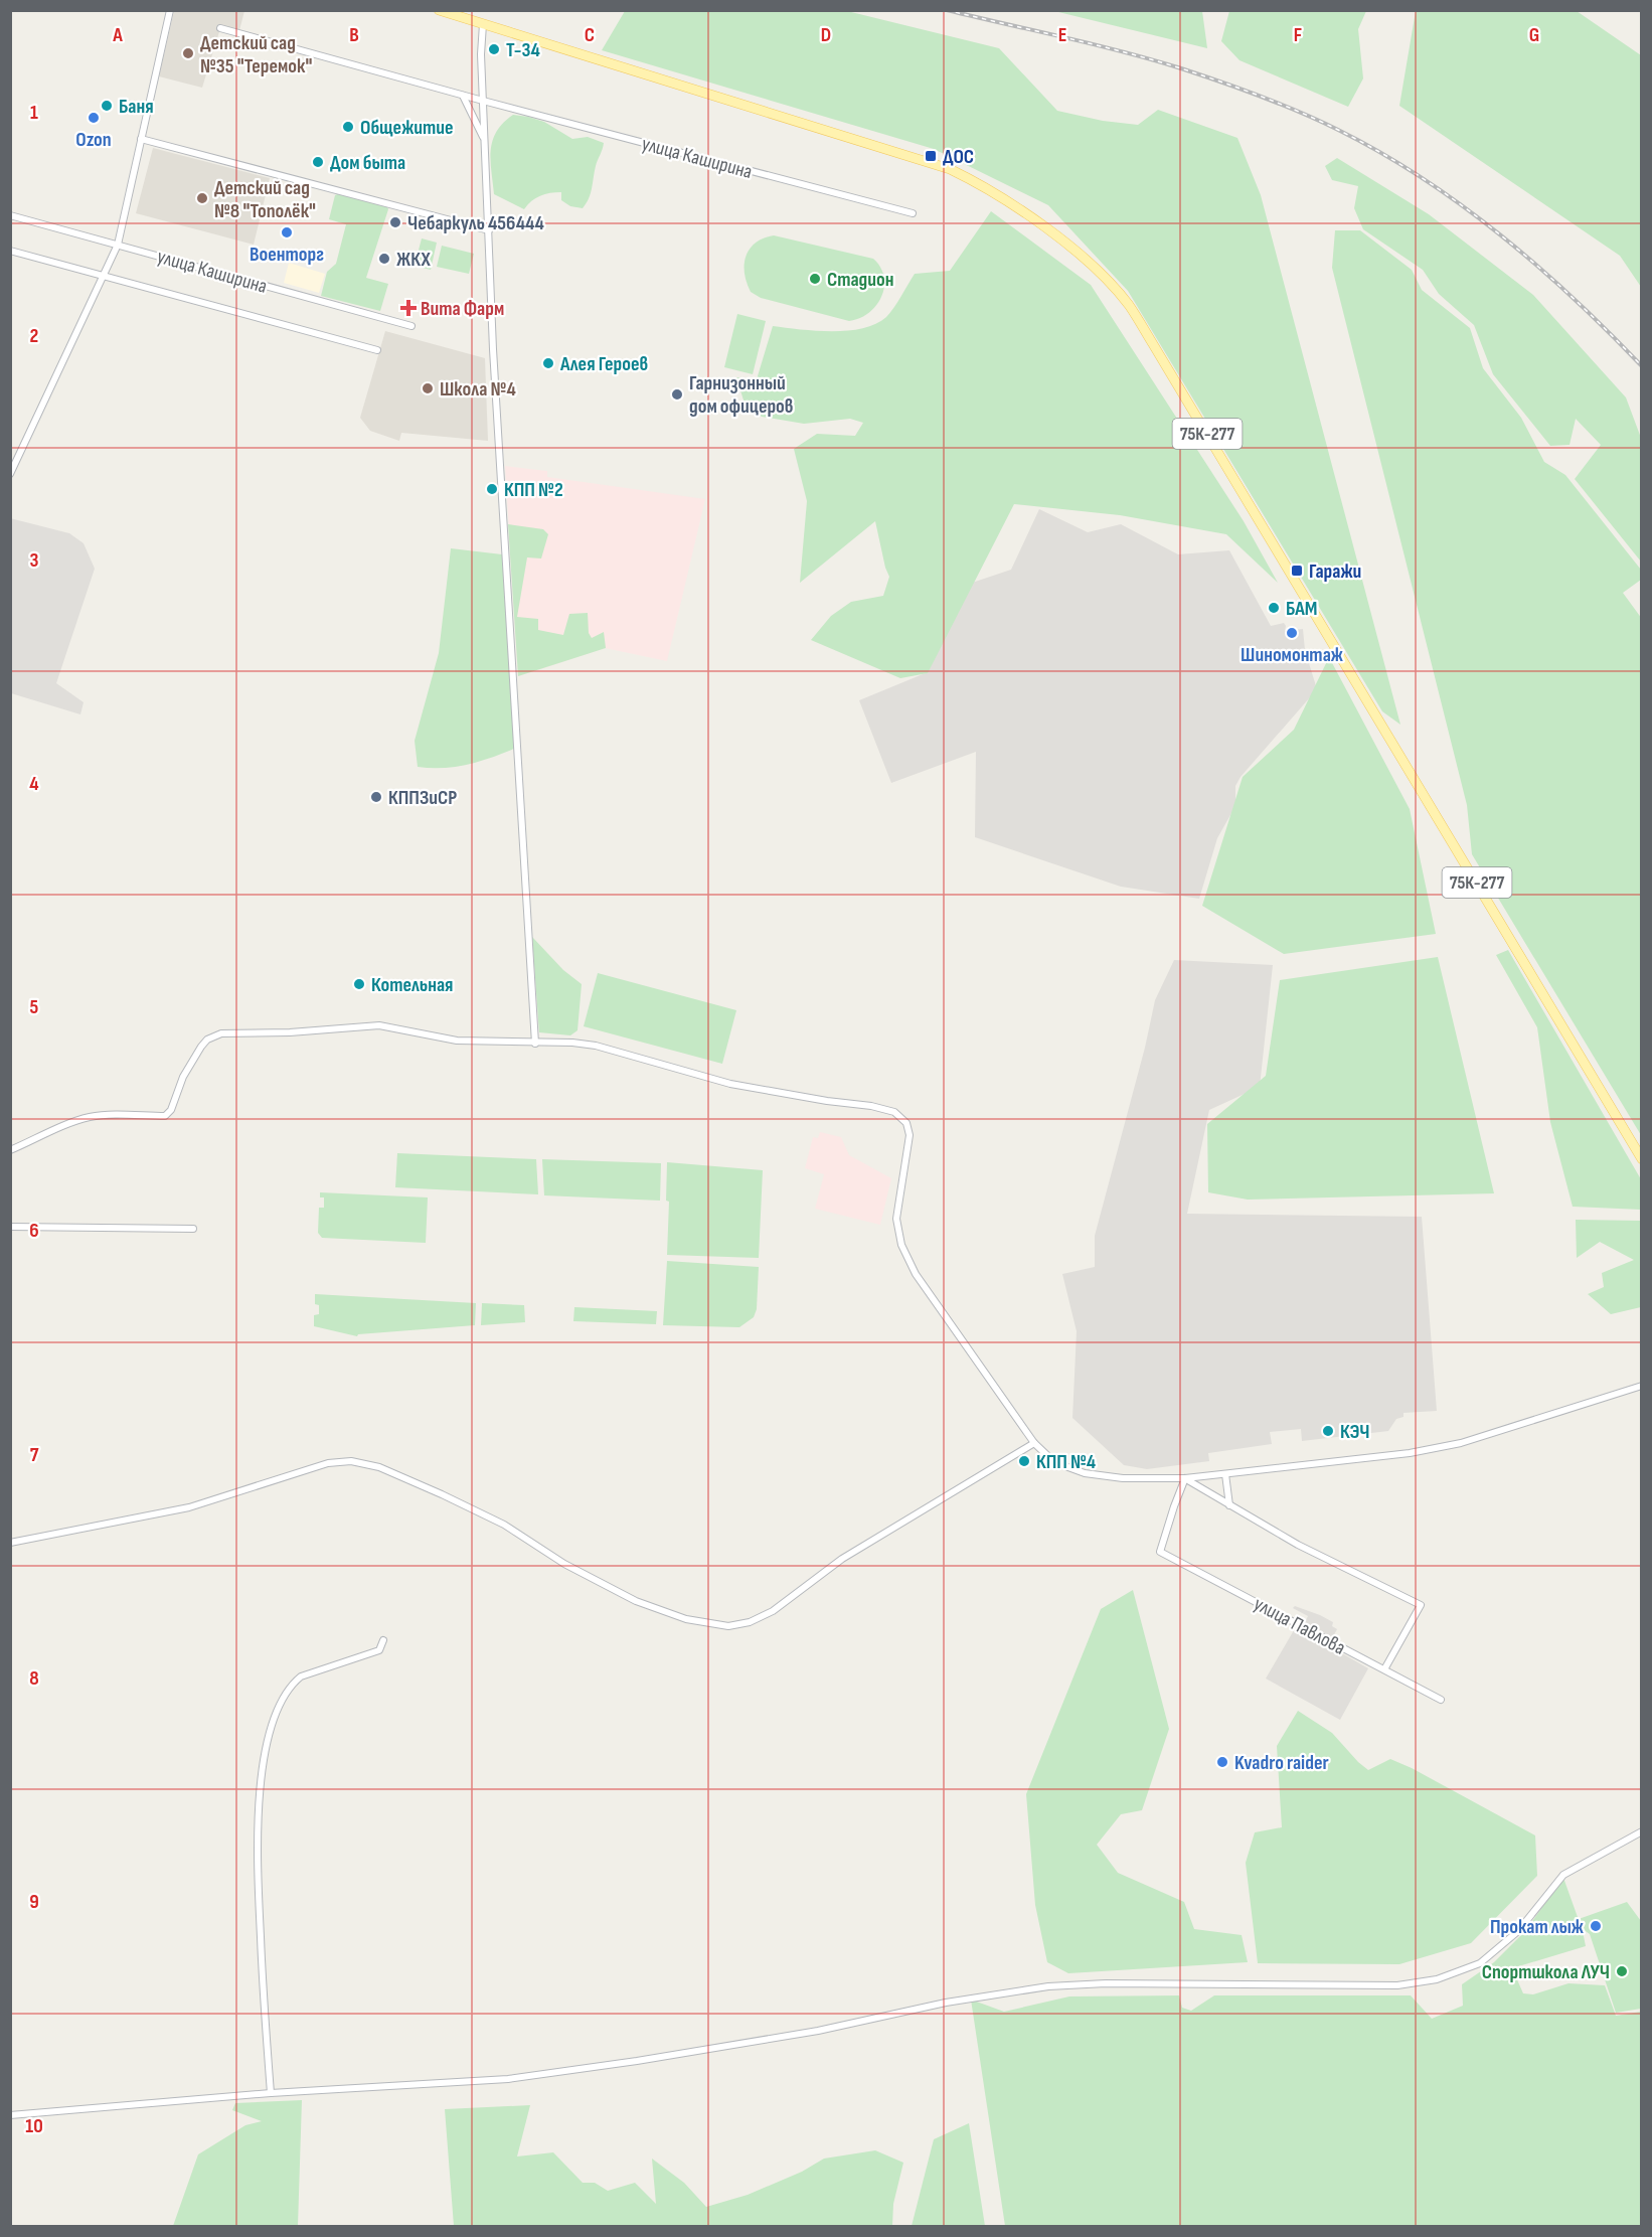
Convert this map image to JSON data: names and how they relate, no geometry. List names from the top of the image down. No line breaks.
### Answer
{"streets":{"main road":["75К-277"],"street":["улица Каширина","улица Павлова"]},"places":{"other":["Т-34","Детский сад №35 \"Теремок\"","Баня","Ozon","Общежитие","Дом быта","Детский сад №8 \"Тополёк\"","Чебаpкуль 456444","Военторг","ЖКХ","Стадион","Алея Героев","Школа №4","Гарнизонный дом офицеров","КПП №2","БАМ","Шиномонтаж","КППЗиСР","Котельная","КЭЧ","КПП №4","Kvadro raider","Прокат лыж","Спортшкола ЛУЧ"],"transit":["ДОС","Гаражи"],"health":["Вита Фарм"]},"grid":{"columns":["A","B","C","D","E","F","G"],"rows":["1","2","3","4","5","6","7","8","9","10"]}}
